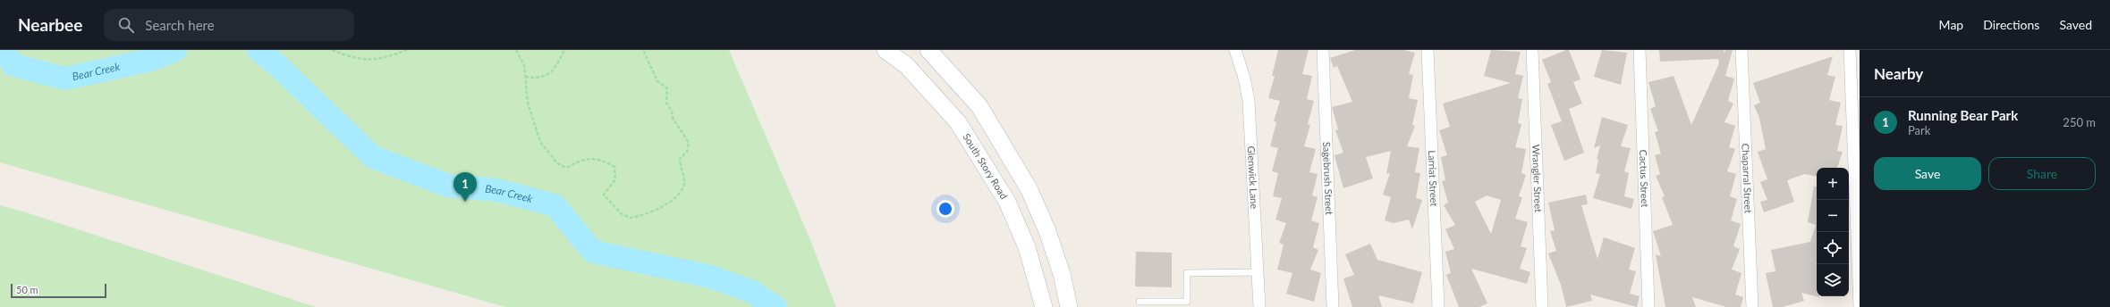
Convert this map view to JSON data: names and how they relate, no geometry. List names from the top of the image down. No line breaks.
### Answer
{"streets":{"main road":["South Story Road"],"street":["Glenwick Lane","Sagebrush Street","Larriat Street","Wrangler Street","Cactus Street","Chaparral Street"]},"water":["Bear Creek"],"scale_bar":"50 m","page":{"header":"Nearbee","search":"Search here","nav":["Map","Directions","Saved"],"heading":"Nearby","list":[{"mark":"1","name":"Running Bear Park","note":"Park","value":"250 m"}],"buttons":["Save","Share"],"map_buttons":["+","−"],"pins":"1","scale":"50 m"}}
